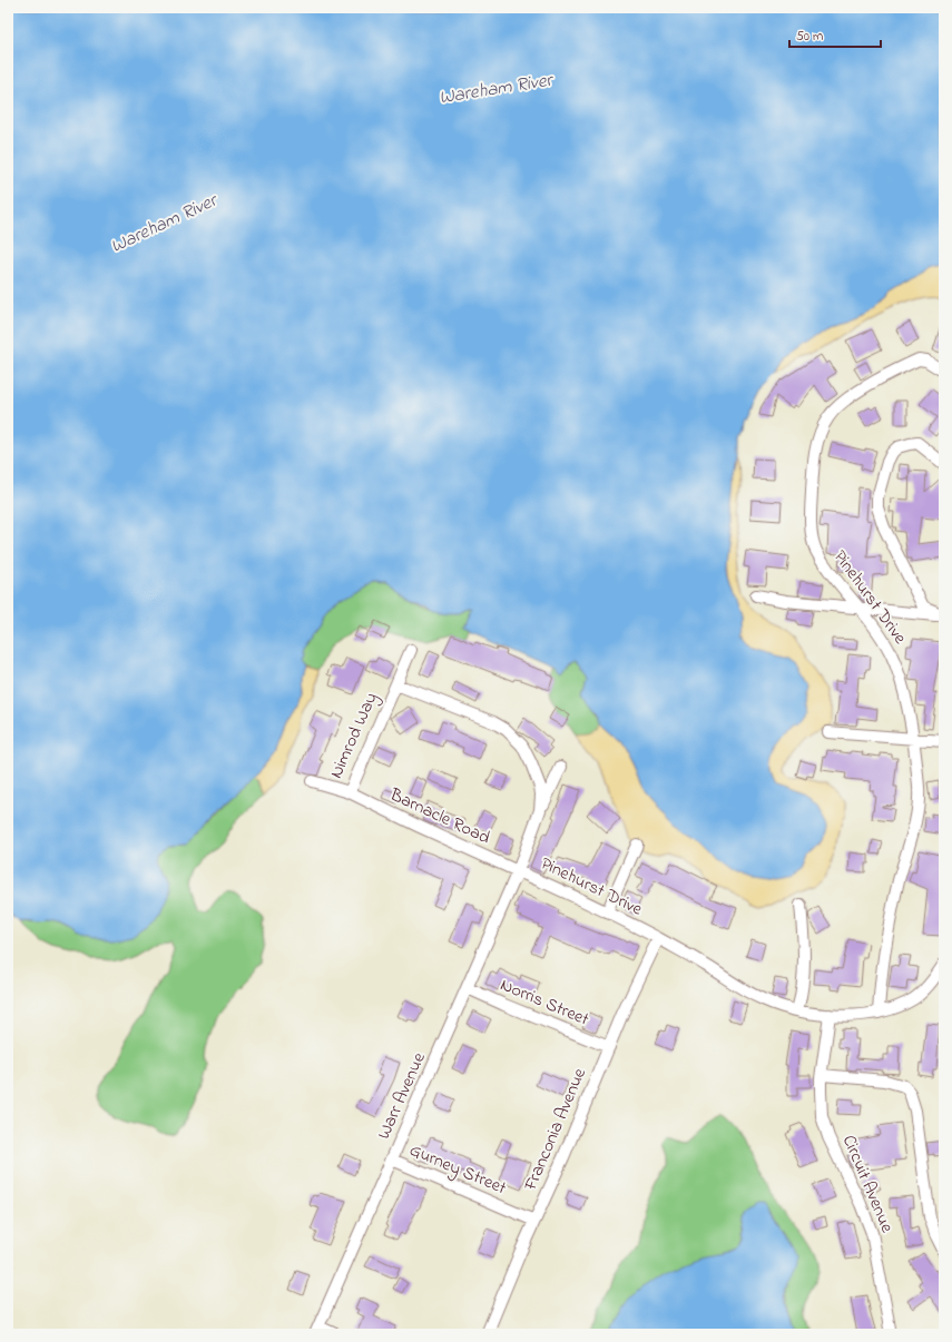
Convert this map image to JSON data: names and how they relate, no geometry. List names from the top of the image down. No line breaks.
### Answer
{"streets":{"street":["Pinehurst Drive","Nimrod Way","Barnacle Road","Norris Street","Warr Avenue","Franconia Avenue","Gurney Street","Circuit Avenue"]},"crossings":[["Pinehurst Drive","Nimrod Way"],["Pinehurst Drive","Barnacle Road"],["Pinehurst Drive","Warr Avenue"],["Pinehurst Drive","Franconia Avenue"],["Pinehurst Drive","Circuit Avenue"],["Nimrod Way","Barnacle Road"],["Barnacle Road","Warr Avenue"],["Norris Street","Warr Avenue"],["Norris Street","Franconia Avenue"],["Warr Avenue","Gurney Street"],["Franconia Avenue","Gurney Street"]],"water":["Wareham River"],"scale_bar":"50 m"}
